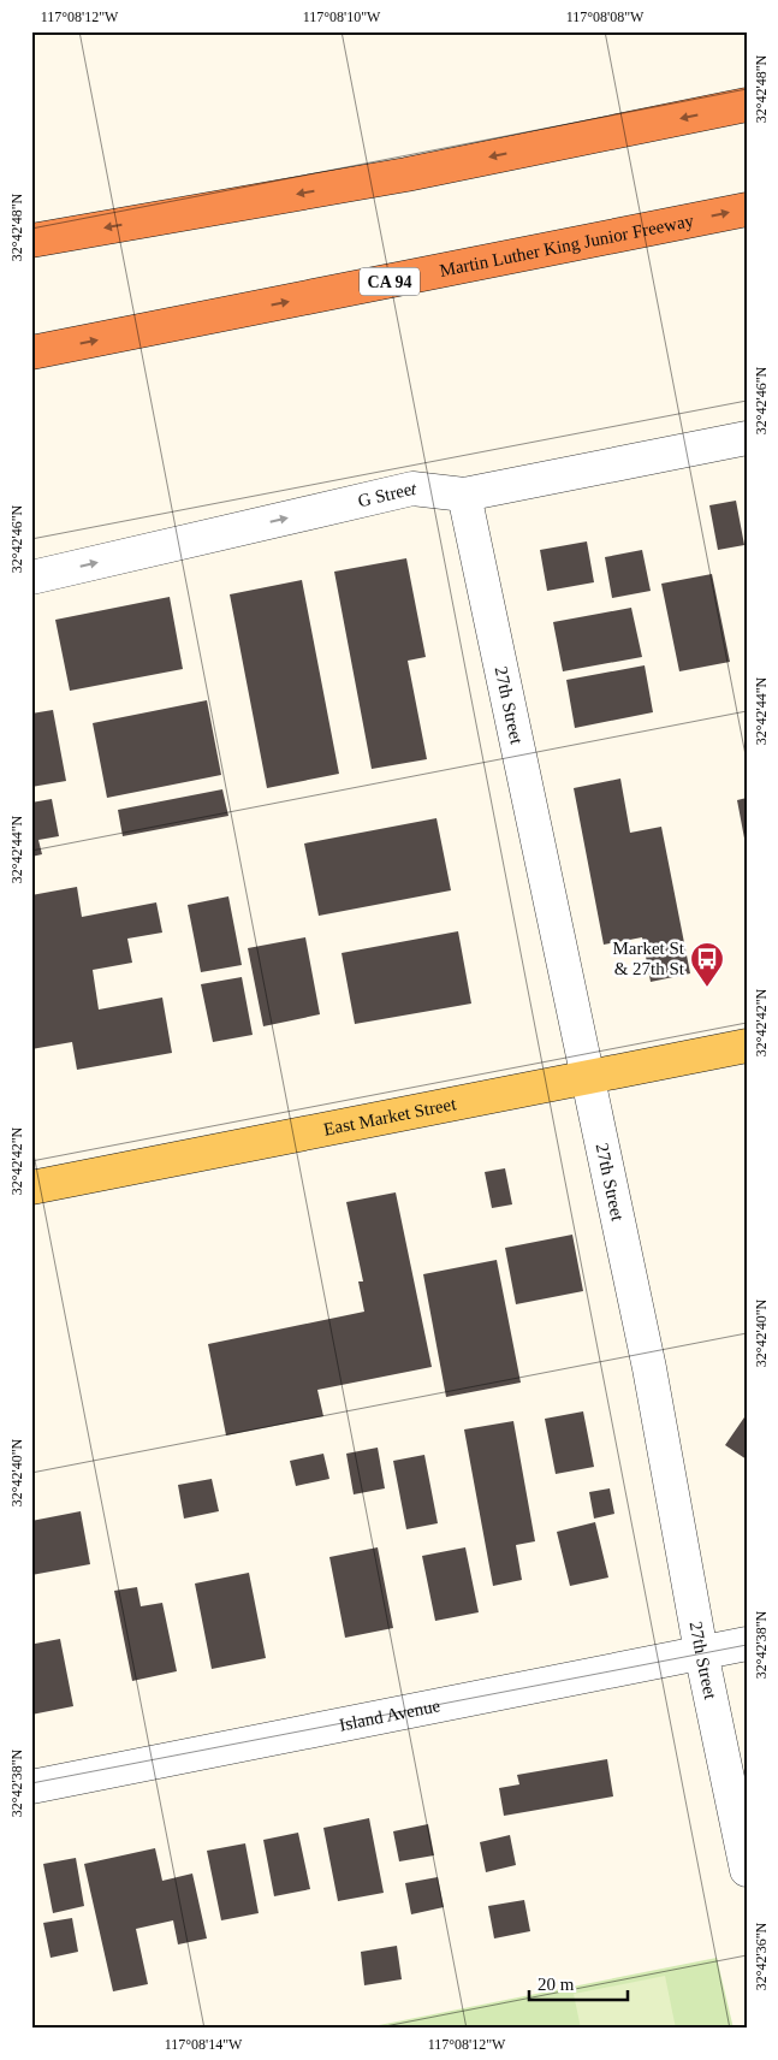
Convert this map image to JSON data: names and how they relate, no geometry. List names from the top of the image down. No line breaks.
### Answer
{"streets":{"highway":["Martin Luther King Junior Freeway","CA 94"],"main road":["East Market Street"],"street":["G Street","27th Street","Island Avenue"]},"crossings":[["G Street","27th Street"],["27th Street","East Market Street"],["27th Street","Island Avenue"]],"one_way":["G Street"],"places":{"bus stop":["Market St & 27th St"]},"scale_bar":"20 m","coordinates":["117°08'12\"W","117°08'10\"W","117°08'08\"W","32°42'48\"N","32°42'46\"N","32°42'44\"N","32°42'42\"N","32°42'40\"N","32°42'38\"N","32°42'36\"N","117°08'14\"W"]}
